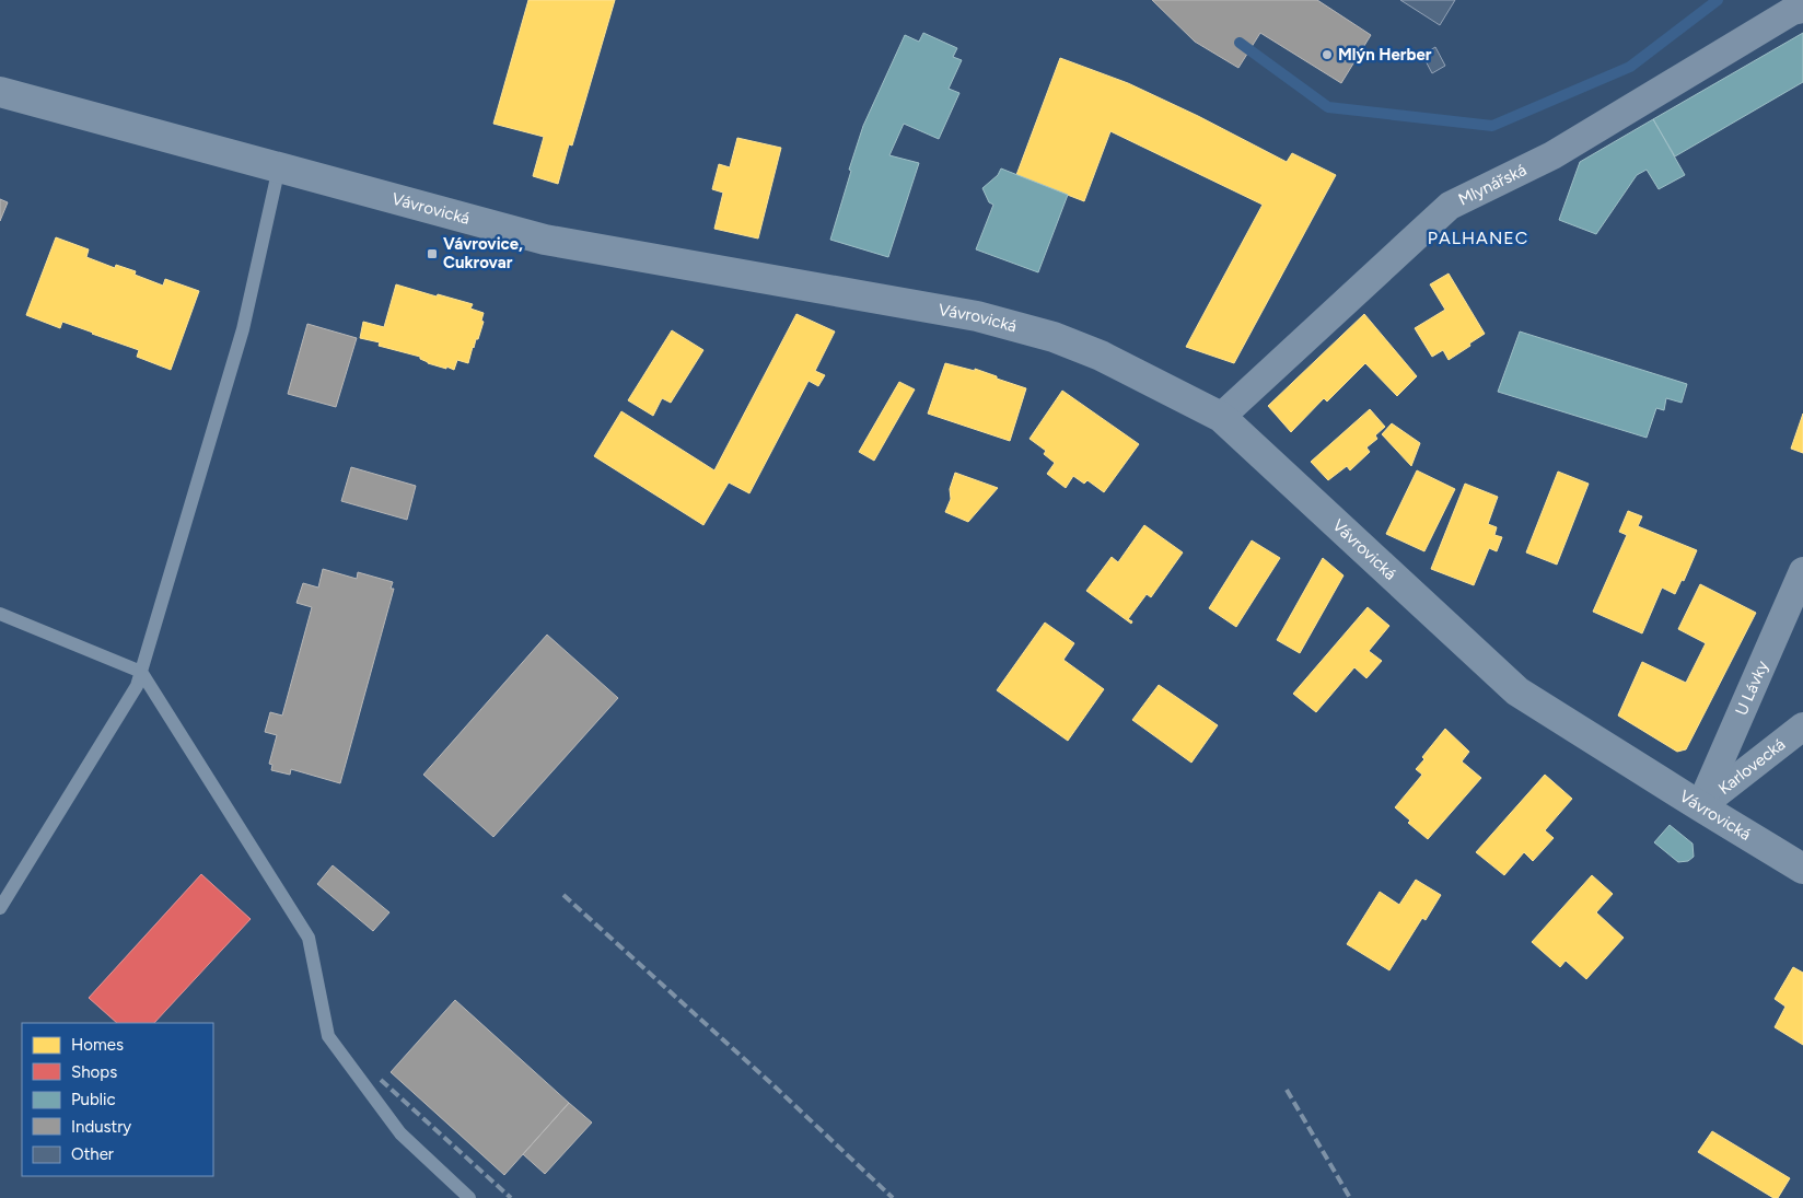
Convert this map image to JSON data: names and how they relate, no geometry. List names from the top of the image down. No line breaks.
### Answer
{"streets":{"street":["Mlynářská","Vávrovická","U Lávky","Karlovecká"]},"crossings":[["Mlynářská","Vávrovická"],["Vávrovická","U Lávky"],["Vávrovická","Karlovecká"],["U Lávky","Karlovecká"]],"districts":["PALHANEC"],"places":{"other":["Mlýn Herber"],"transit":["Vávrovice, Cukrovar"]},"legend":["Homes","Shops","Public","Industry","Other"]}
